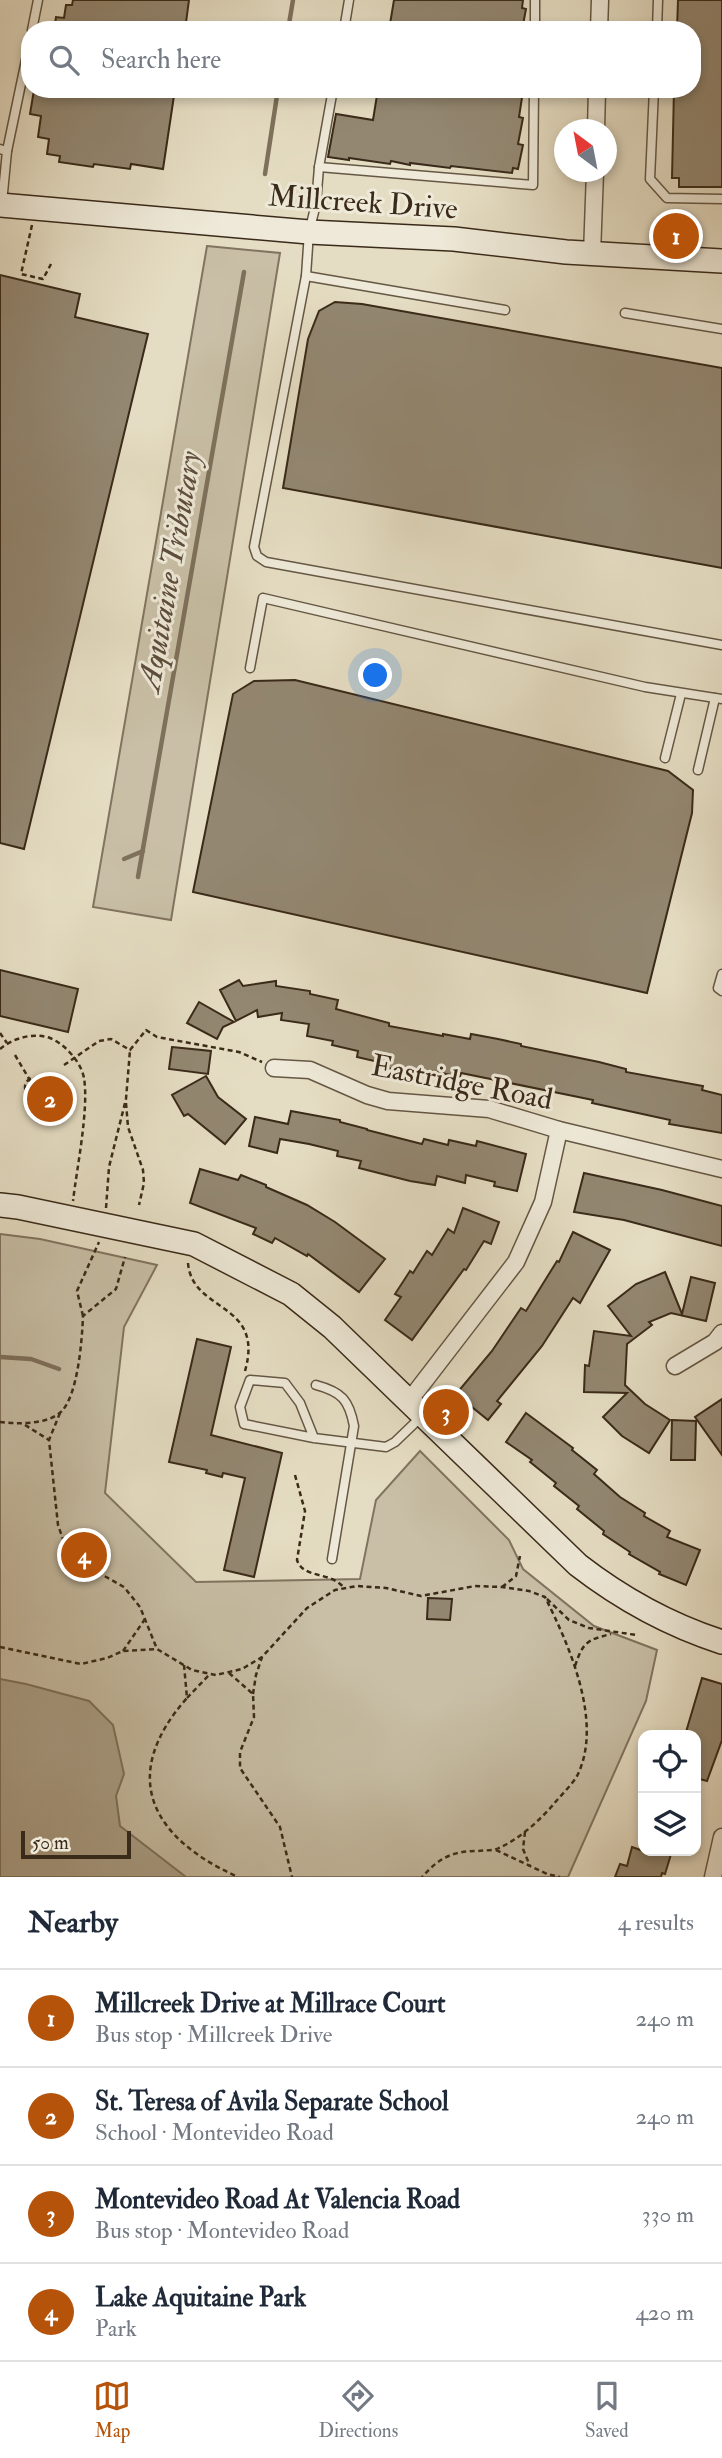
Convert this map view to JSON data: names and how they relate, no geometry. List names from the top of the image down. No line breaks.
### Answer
{"streets":{"street":["Millcreek Drive","Eastridge Road"]},"water":["Aquitaine Tributary"],"scale_bar":"50 m","north":"top left","page":{"search":"Search here","pins":["1","2","3","4"],"scale":"50 m","heading":["Nearby","4 results"],"list":[{"mark":"1","name":"Millcreek Drive at Millrace Court","note":"Bus stop · Millcreek Drive","value":"240 m"},{"mark":"2","name":"St. Teresa of Avila Separate School","note":"School · Montevideo Road","value":"240 m"},{"mark":"3","name":"Montevideo Road At Valencia Road","note":"Bus stop · Montevideo Road","value":"330 m"},{"mark":"4","name":"Lake Aquitaine Park","note":"Park","value":"420 m"}],"nav":["Map","Directions","Saved"]}}
